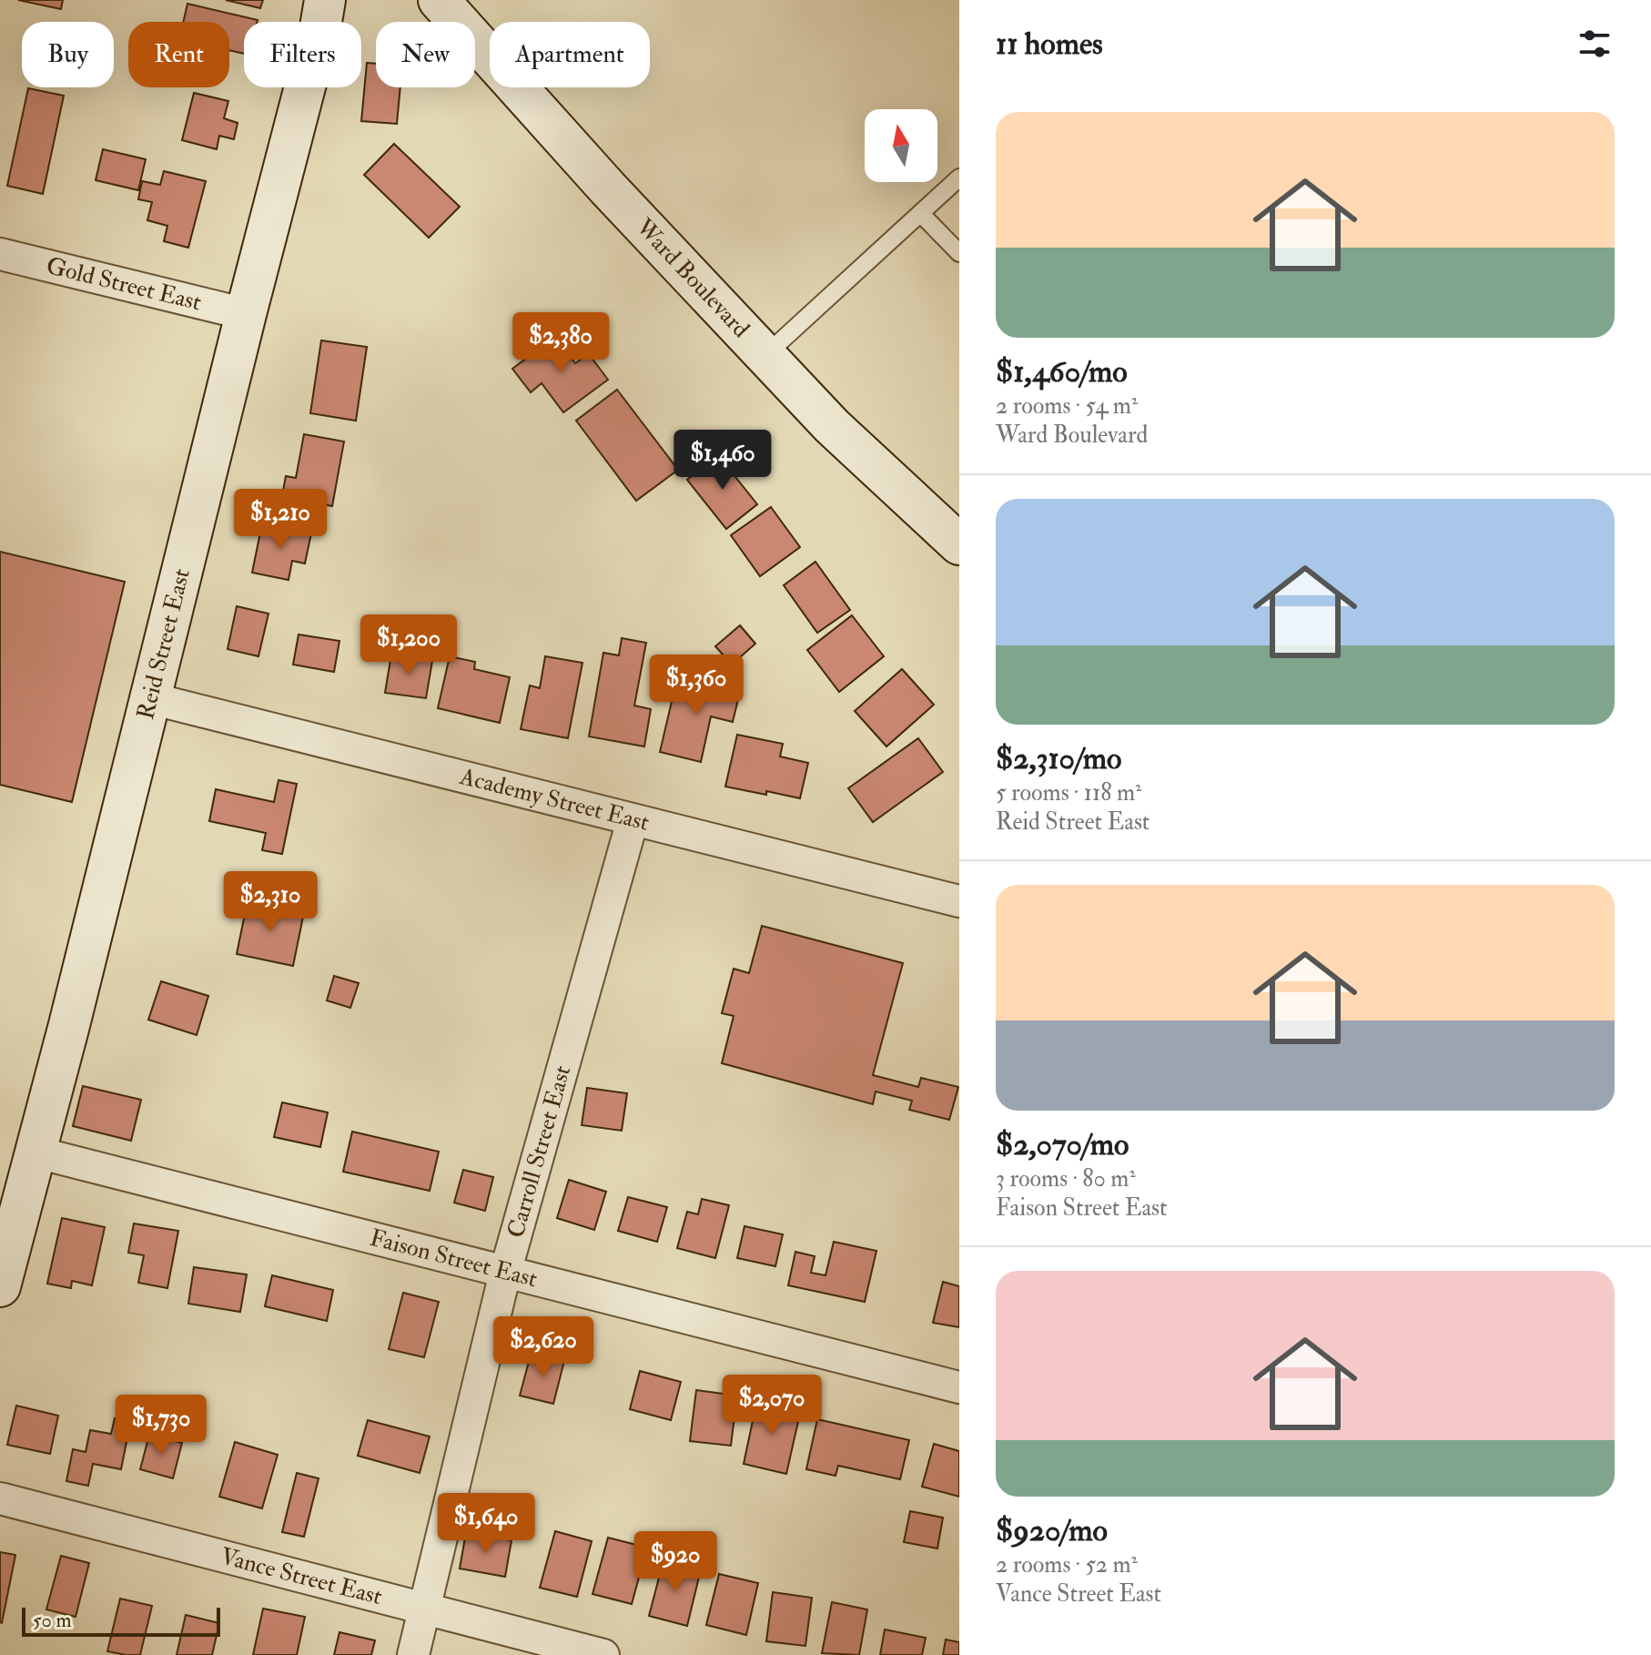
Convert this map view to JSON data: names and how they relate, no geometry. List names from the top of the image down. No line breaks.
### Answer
{"streets":{"street":["Ward Boulevard","Gold Street East","Reid Street East","Academy Street East","Carroll Street East","Faison Street East","Vance Street East"]},"crossings":[["Gold Street East","Reid Street East"],["Reid Street East","Academy Street East"],["Reid Street East","Faison Street East"],["Academy Street East","Carroll Street East"],["Carroll Street East","Faison Street East"],["Carroll Street East","Vance Street East"]],"scale_bar":"50 m","north":"top","page":{"heading":"11 homes","chip":["Buy","Rent","Filters","New","Apartment"],"list":[{"name":"$1,460/mo","note":"2 rooms · 54 m² · Ward Boulevard"},{"name":"$2,310/mo","note":"5 rooms · 118 m² · Reid Street East"},{"name":"$2,070/mo","note":"3 rooms · 80 m² · Faison Street East"},{"name":"$920/mo","note":"2 rooms · 52 m² · Vance Street East"}],"price":["$2,380","$1,460","$1,210","$1,200","$1,360","$2,310","$2,620","$2,070","$1,730","$1,640","$920"],"scale":"50 m"}}
